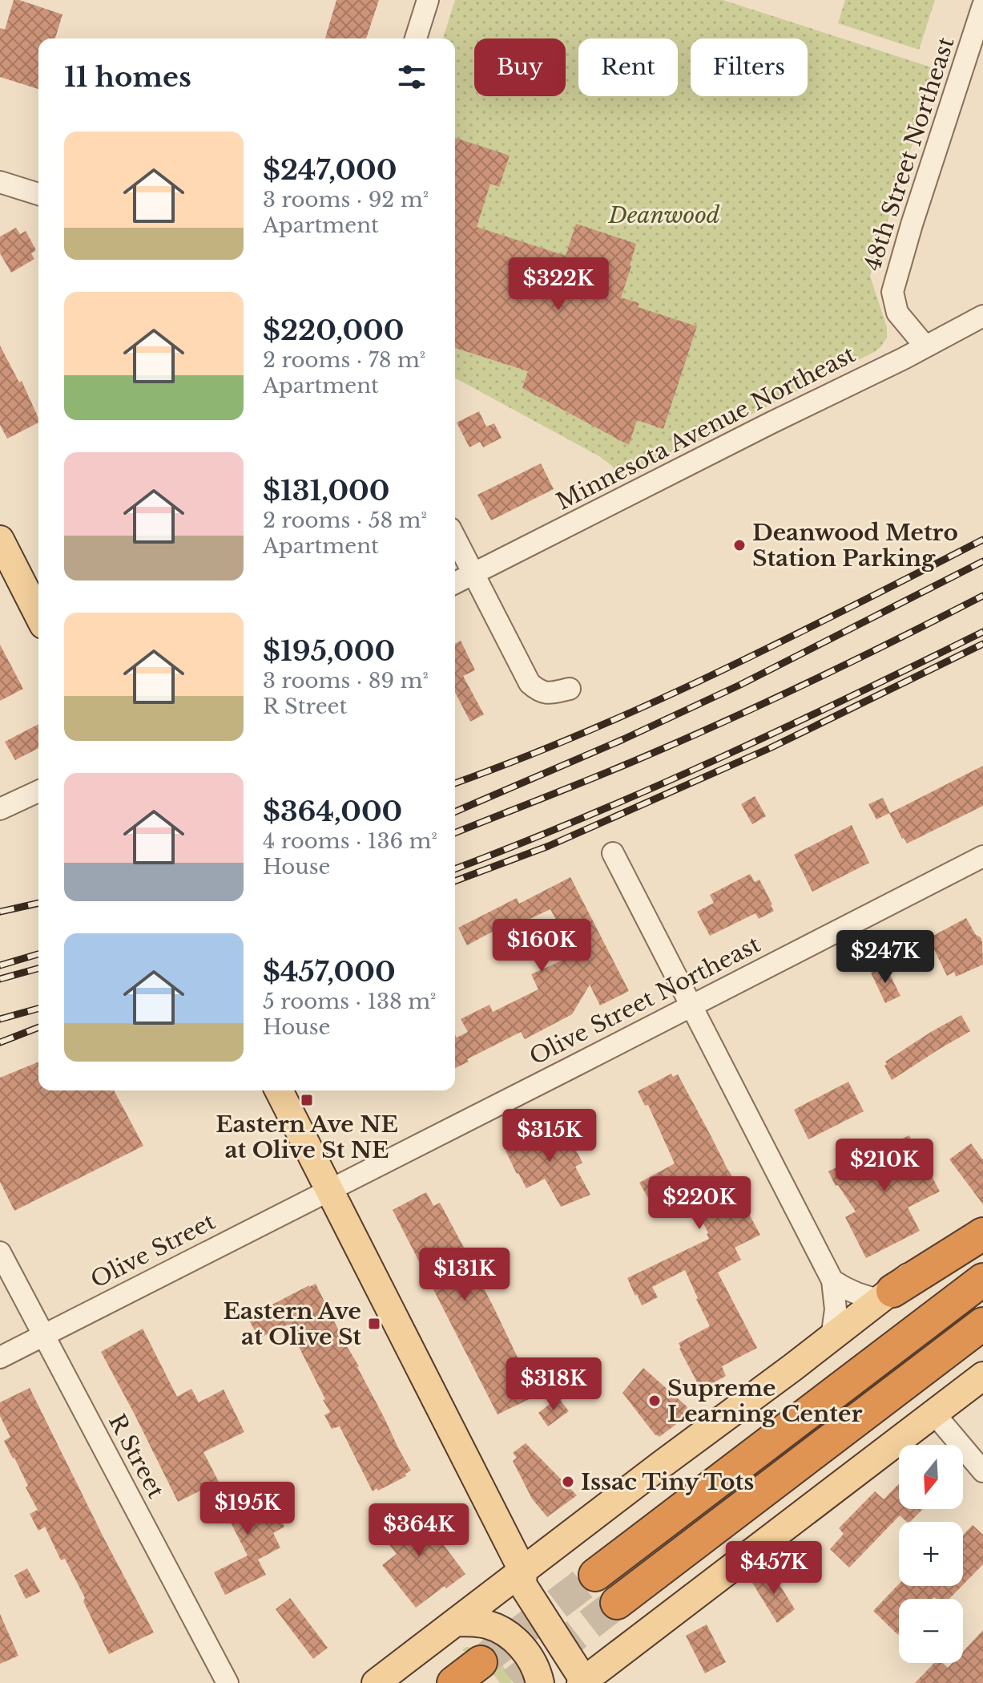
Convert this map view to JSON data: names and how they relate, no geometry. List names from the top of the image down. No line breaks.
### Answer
{"streets":{"street":["48th Street Northeast","Minnesota Avenue Northeast","Olive Street Northeast","Olive Street","R Street"]},"crossings":[["48th Street Northeast","Minnesota Avenue Northeast"],["Olive Street Northeast","Olive Street"],["Olive Street","R Street"]],"parks":["Deanwood"],"places":{"other":["Deanwood Metro Station Parking","Supreme Learning Center","Issac Tiny Tots"],"transit":["Eastern Ave NE at Olive St NE","Eastern Ave at Olive St"]},"north":"bottom","page":{"chip":["Buy","Rent","Filters"],"heading":"11 homes","list":[{"name":"$247,000","note":"3 rooms · 92 m² · Apartment"},{"name":"$220,000","note":"2 rooms · 78 m² · Apartment"},{"name":"$131,000","note":"2 rooms · 58 m² · Apartment"},{"name":"$195,000","note":"3 rooms · 89 m² · R Street"},{"name":"$364,000","note":"4 rooms · 136 m² · House"},{"name":"$457,000","note":"5 rooms · 138 m² · House"}],"price":["$322K","$160K","$247K","$315K","$210K","$220K","$131K","$318K","$195K","$364K","$457K"],"map_buttons":["+","−"]}}
